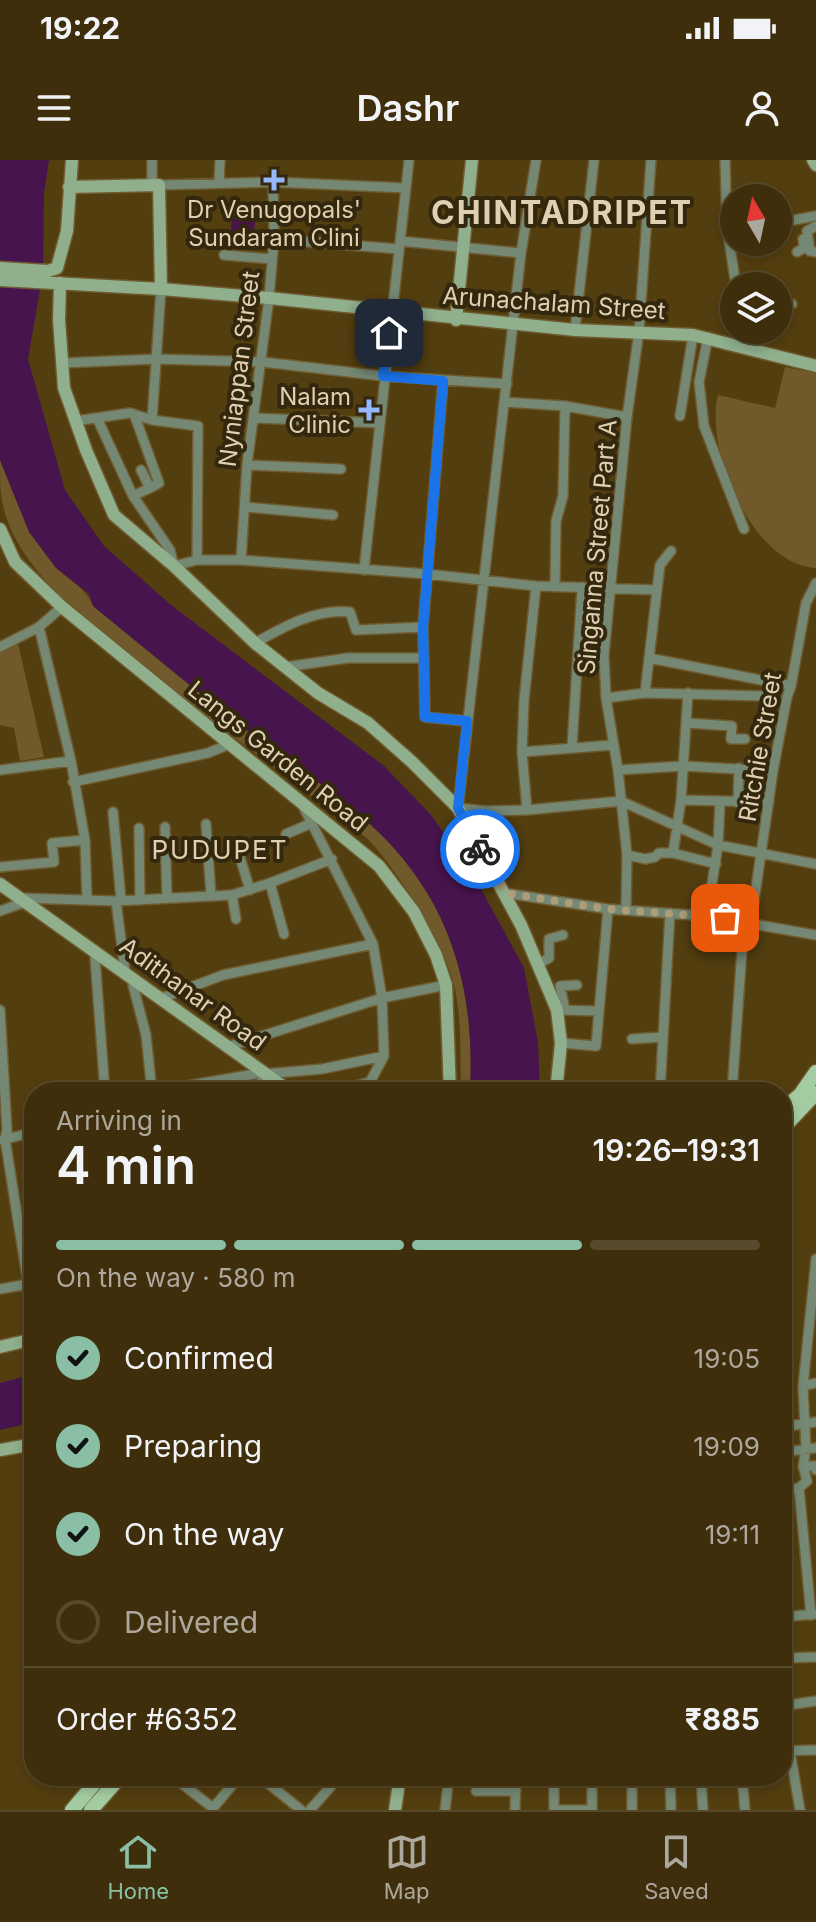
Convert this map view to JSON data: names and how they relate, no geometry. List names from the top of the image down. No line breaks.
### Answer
{"streets":{"street":["Arunachalam Street","Nyniappan Street","Singanna Street Part A","Ritchie Street","Langs Garden Road","Adithanar Road"]},"crossings":[["Arunachalam Street","Nyniappan Street"],["Arunachalam Street","Singanna Street Part A"]],"districts":["CHINTADRIPET","PUDUPET"],"places":{"health":["Dr Venugopals' Sundaram Clini","Nalam Clinic"]},"north":"top","page":{"status":"19:22","header":"Dashr","heading":["4 min","Arriving in","19:26–19:31"],"panel":["Order #6352","₹885"],"bar":"On the way · 580 m","list":[["Confirmed","19:05"],["Preparing","19:09"],["On the way","19:11"],"Delivered"],"tabs":["Home","Map","Saved"]}}
